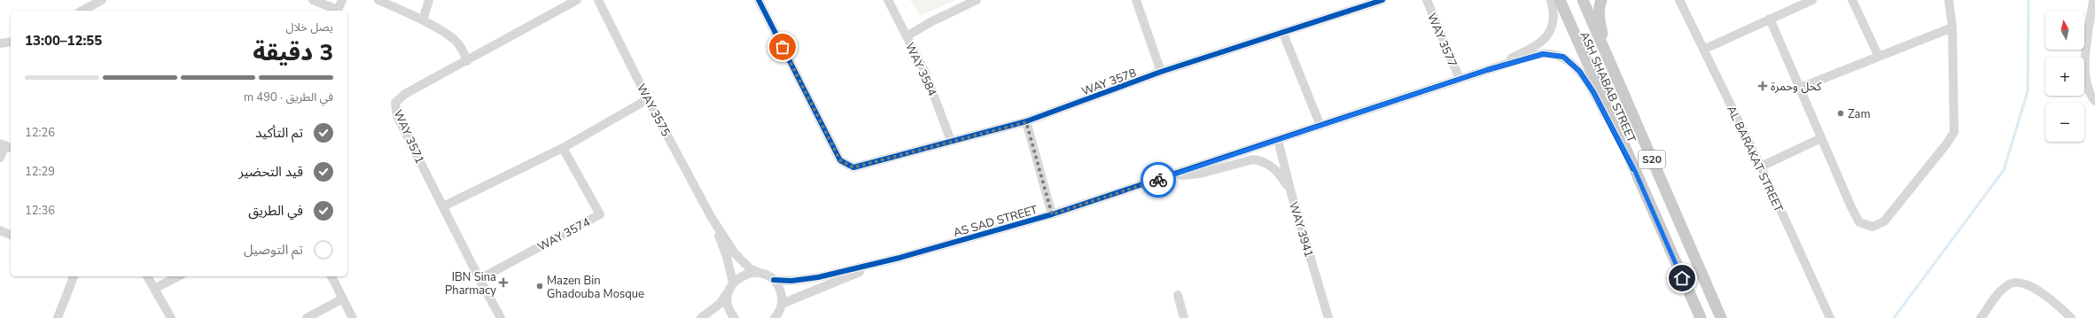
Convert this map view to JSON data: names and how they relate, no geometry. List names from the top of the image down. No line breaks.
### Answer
{"streets":{"main road":["ASH SHABAB STREET","S20"],"street":["WAY 3577","WAY 3584","WAY 3578","WAY 3575","WAY 3571","AL BARAKAT STREET","AS SAD STREET","WAY 3941","WAY 3574"]},"crossings":[["WAY 3577","AS SAD STREET"],["WAY 3584","WAY 3578"],["WAY 3575","AS SAD STREET"],["WAY 3571","WAY 3574"],["AS SAD STREET","WAY 3941"]],"places":{"health":["كحل وحمرة","IBN Sina Pharmacy"],"other":["Zam","Mazen Bin Ghadouba Mosque"]},"north":"top","page":{"map_buttons":["+","−"],"heading":["3 دقيقة","يصل خلال","12:55–13:00"],"bar":"في الطريق · 490 m","list":[["تم التأكيد","12:26"],["قيد التحضير","12:29"],["في الطريق","12:36"],"تم التوصيل"]}}
